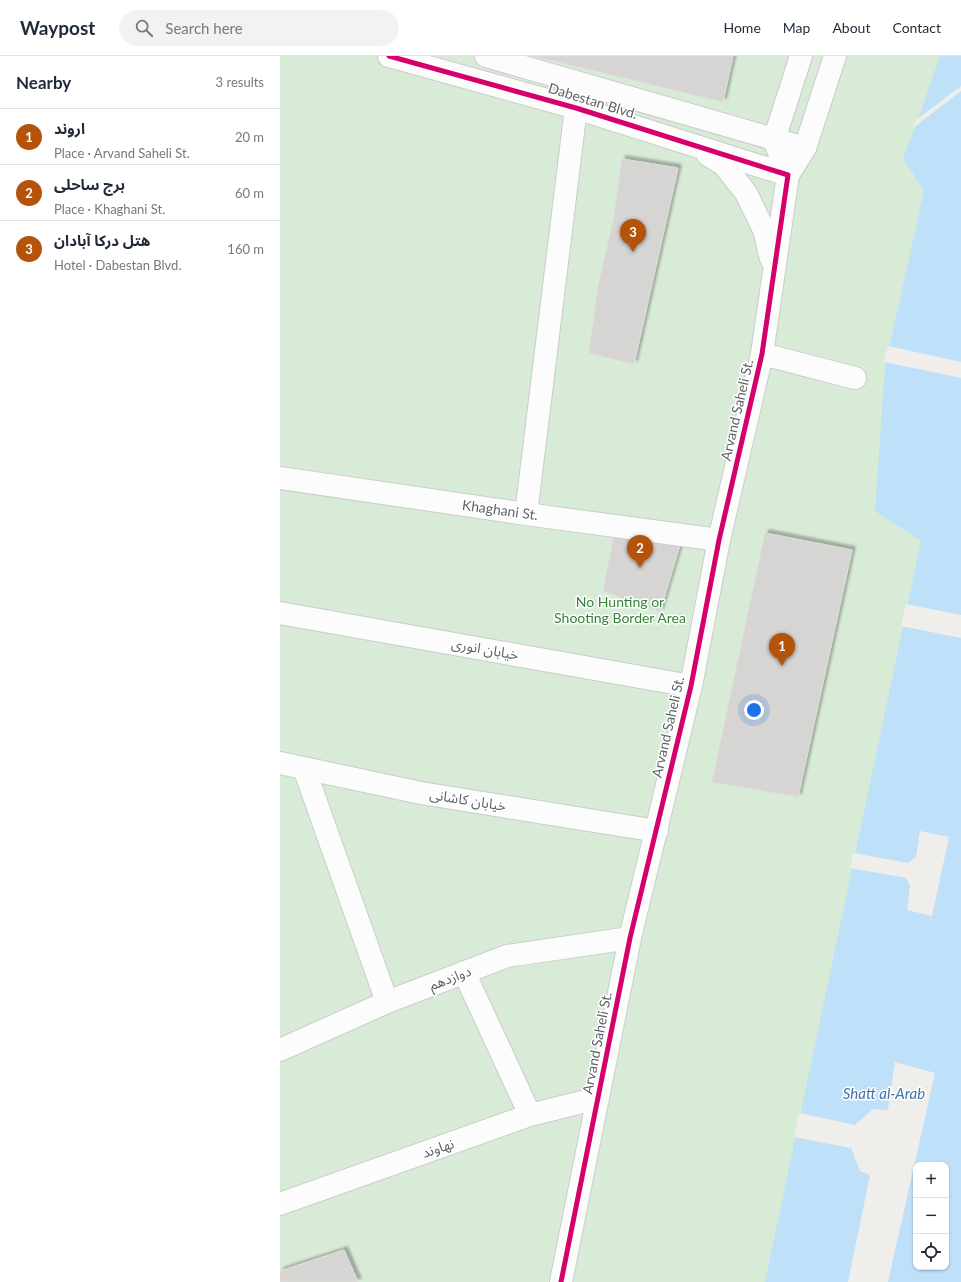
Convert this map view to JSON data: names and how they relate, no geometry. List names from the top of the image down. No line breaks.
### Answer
{"streets":{"street":["Dabestan Blvd.","Arvand Saheli St.","Khaghani St.","خیابان انوری","خیابان کاشانی","دوازدهم","نهاوند"]},"crossings":[["Dabestan Blvd.","Arvand Saheli St."],["Arvand Saheli St.","Khaghani St."],["Arvand Saheli St.","خیابان انوری"],["Arvand Saheli St.","خیابان کاشانی"],["Arvand Saheli St.","دوازدهم"],["Arvand Saheli St.","نهاوند"]],"water":["Shatt al-Arab"],"parks":["No Hunting or Shooting Border Area"],"page":{"header":"Waypost","search":"Search here","nav":["Home","Map","About","Contact"],"heading":["Nearby","3 results"],"list":[{"mark":"1","name":"اروند","note":"Place · Arvand Saheli St.","value":"20 m"},{"mark":"2","name":"برج ساحلی","note":"Place · Khaghani St.","value":"60 m"},{"mark":"3","name":"هتل درکا آبادان","note":"Hotel · Dabestan Blvd.","value":"160 m"}],"pins":["3","2","1"],"map_buttons":["+","−"]}}
